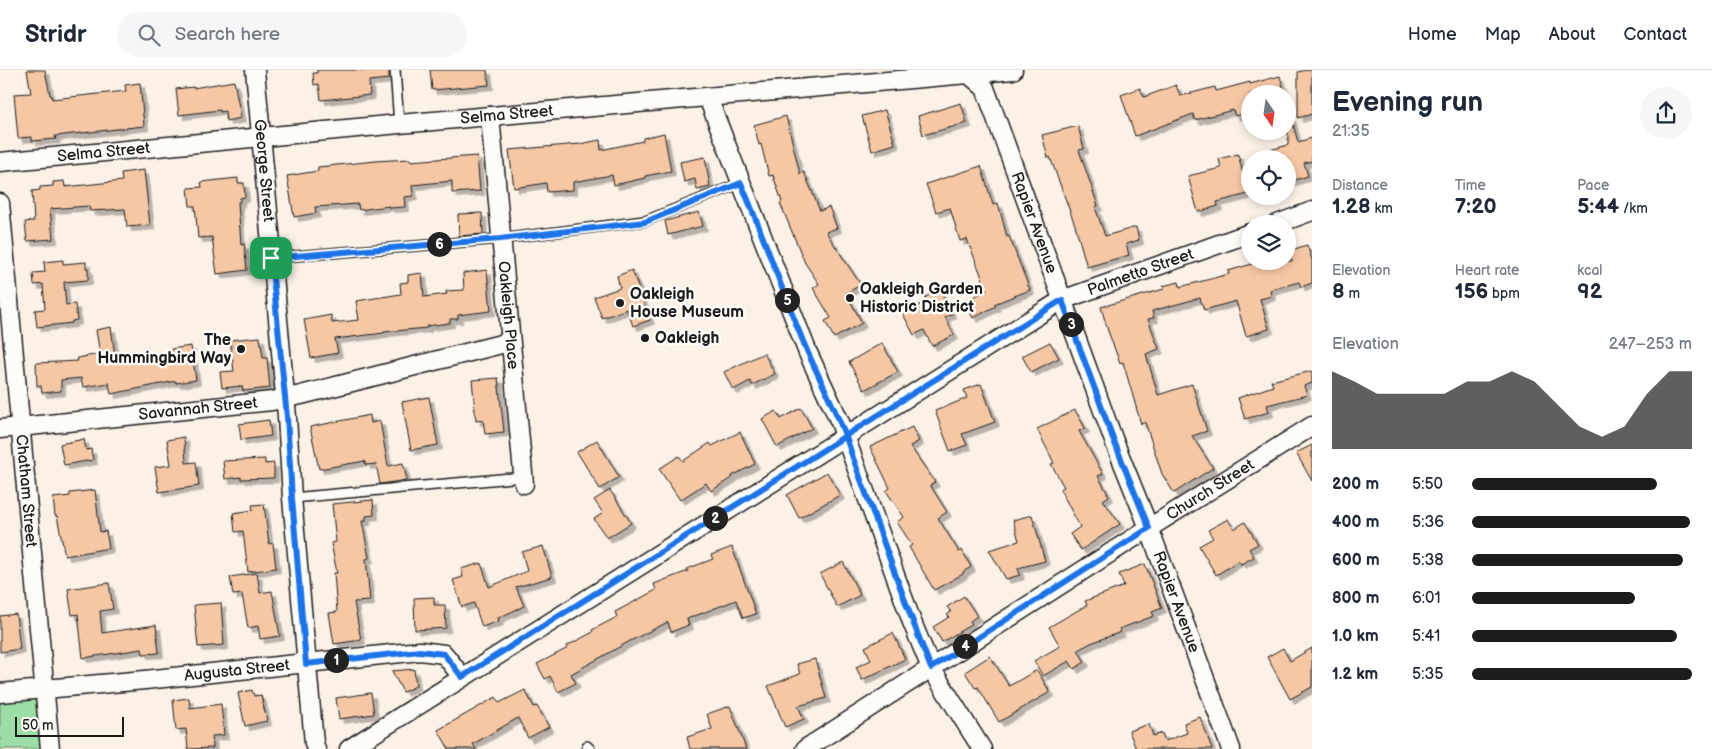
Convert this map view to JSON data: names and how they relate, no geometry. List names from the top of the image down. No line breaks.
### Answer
{"streets":{"street":["Selma Street","George Street","Rapier Avenue","Palmetto Street","Oakleigh Place","Savannah Street","Church Street","Chatham Street","Augusta Street"]},"crossings":[["Selma Street","George Street"],["Selma Street","Rapier Avenue"],["Selma Street","Oakleigh Place"],["George Street","Savannah Street"],["George Street","Augusta Street"],["Rapier Avenue","Palmetto Street"],["Rapier Avenue","Church Street"],["Palmetto Street","Augusta Street"],["Oakleigh Place","Savannah Street"],["Savannah Street","Chatham Street"],["Chatham Street","Augusta Street"]],"places":["Oakleigh Garden Historic District","Oakleigh House Museum","Oakleigh","The Hummingbird Way"],"scale_bar":"50 m","north":"bottom","page":{"header":"Stridr","search":"Search here","nav":["Home","Map","About","Contact"],"heading":["Evening run","21:35"],"stats":[["Distance","1.28 km"],["Time","7:20"],["Pace","5:44 /km"],["Elevation","8 m"],["Heart rate","156 bpm"],["kcal","92"]],"pins":["6","5","3","2","4","1"],"chart":["Elevation","247–253 m"],"list":[{"name":"200 m","note":"5:50"},{"name":"400 m","note":"5:36"},{"name":"600 m","note":"5:38"},{"name":"800 m","note":"6:01"},{"name":"1.0 km","note":"5:41"},{"name":"1.2 km","note":"5:35"}],"scale":"50 m"}}
